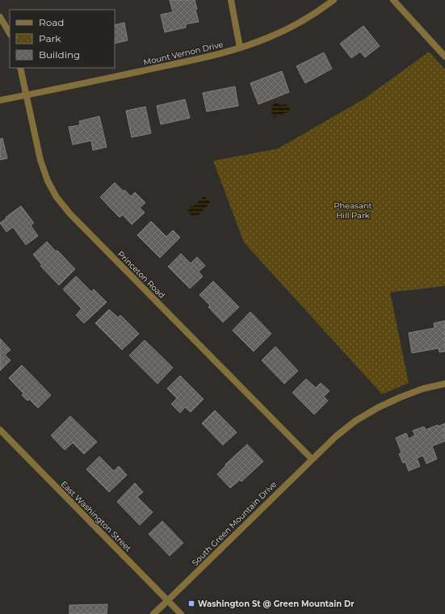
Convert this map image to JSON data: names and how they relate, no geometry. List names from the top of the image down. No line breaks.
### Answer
{"streets":{"street":["Mount Vernon Drive","Princeton Road","East Washington Street","South Green Mountain Drive"]},"crossings":[["Mount Vernon Drive","Princeton Road"],["Princeton Road","South Green Mountain Drive"],["East Washington Street","South Green Mountain Drive"]],"parks":["Pheasant Hill Park"],"places":{"transit":["Washington St @ Green Mountain Dr"]},"legend":["Road","Park","Building"]}
